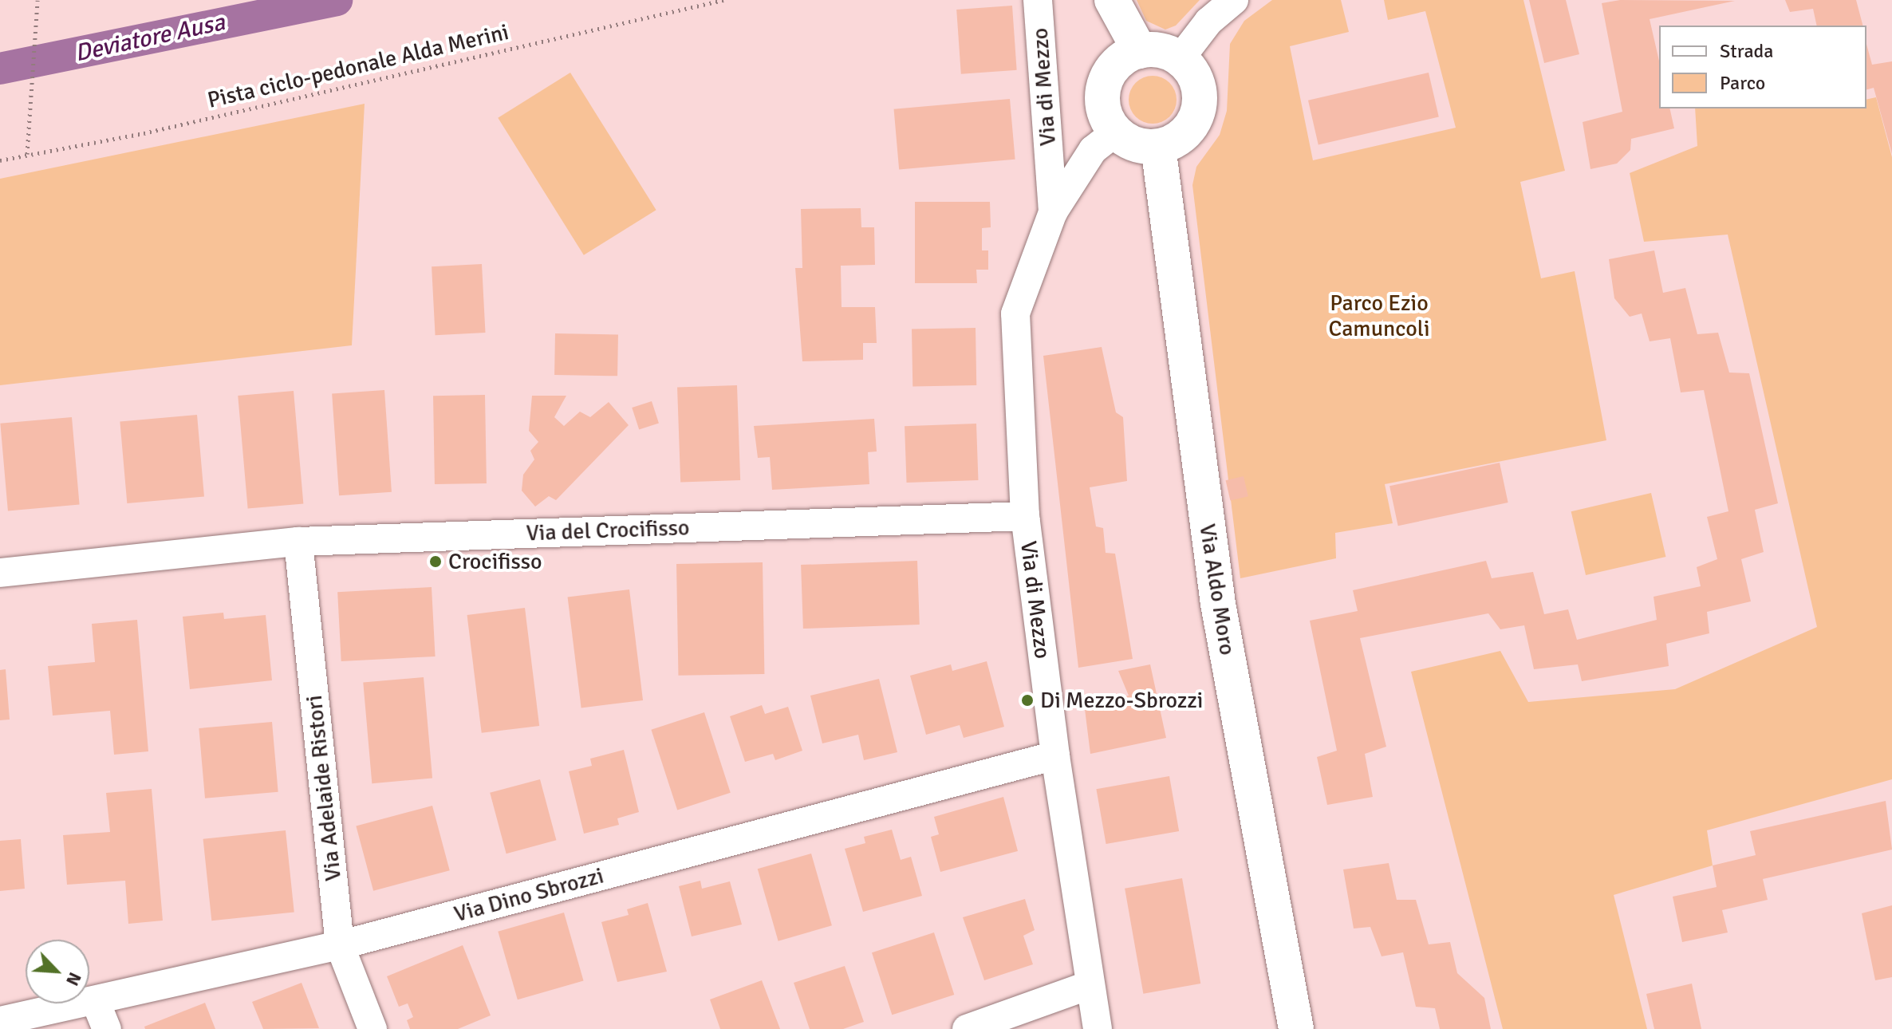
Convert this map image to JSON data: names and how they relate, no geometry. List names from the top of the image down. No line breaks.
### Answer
{"streets":{"street":["Via di Mezzo","Via del Crocifisso","Via Aldo Moro","Via Adelaide Ristori","Via Dino Sbrozzi"],"path":["Pista ciclo-pedonale Alda Merini"]},"crossings":[["Via di Mezzo","Via del Crocifisso"],["Via di Mezzo","Via Aldo Moro"],["Via di Mezzo","Via Dino Sbrozzi"],["Via del Crocifisso","Via Adelaide Ristori"],["Via Adelaide Ristori","Via Dino Sbrozzi"]],"water":["Deviatore Ausa"],"parks":["Parco Ezio Camuncoli"],"places":["Crocifisso","Di Mezzo-Sbrozzi"],"legend":["Strada","Parco"],"north":"bottom right"}
